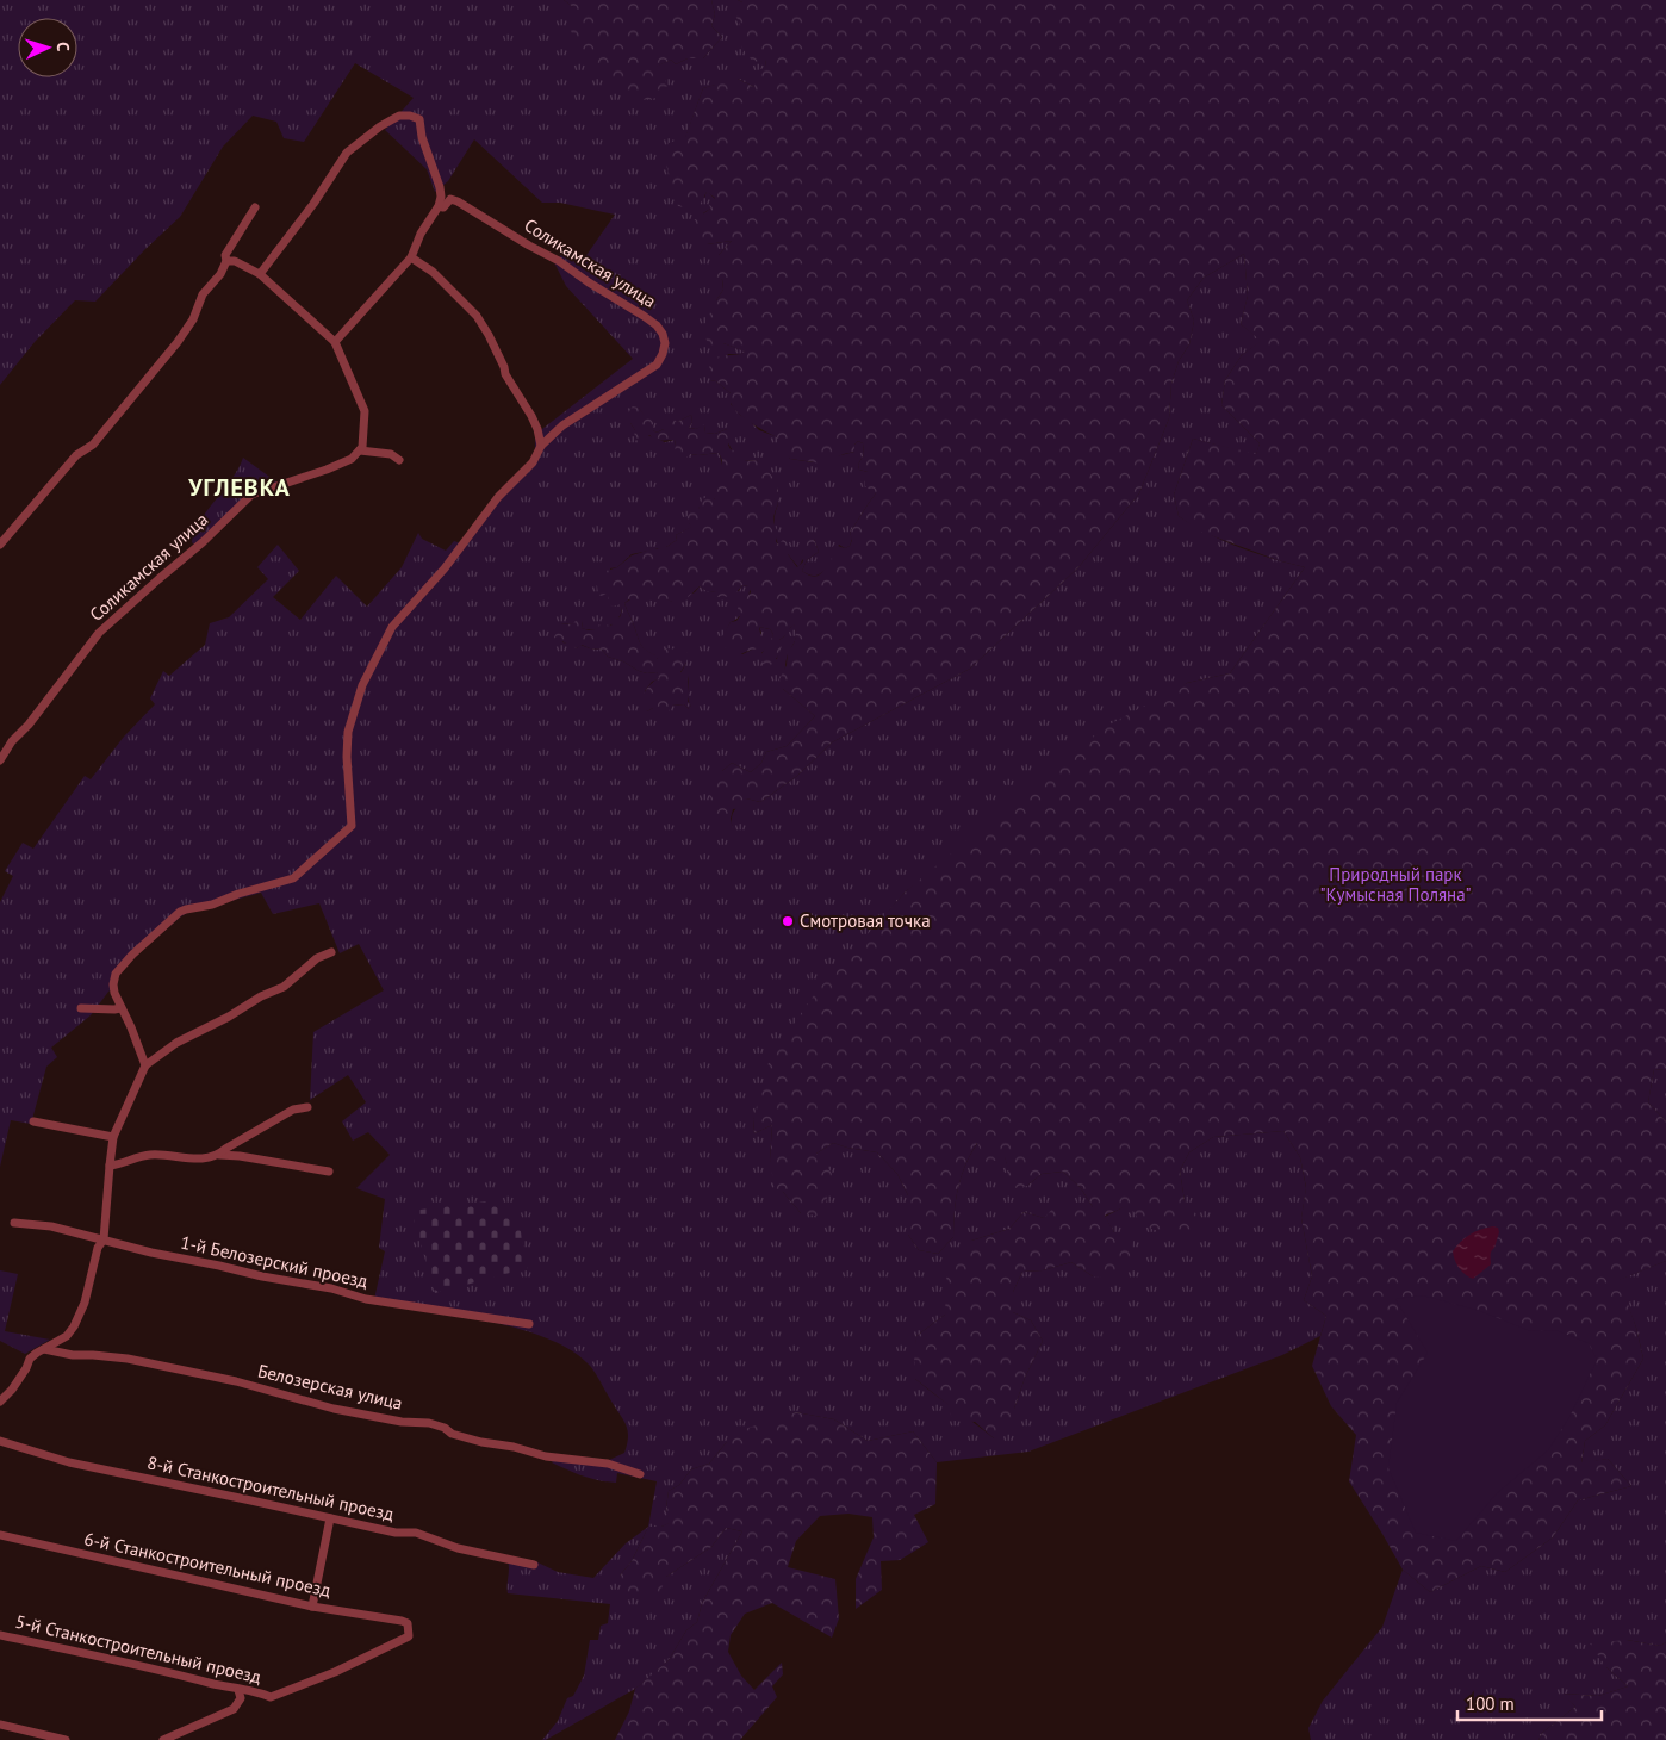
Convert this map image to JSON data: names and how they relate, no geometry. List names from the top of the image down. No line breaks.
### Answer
{"streets":{"street":["Соликамская улица","1-й Белозерский проезд","Белозерская улица","8-й Станкостроительный проезд","6-й Станкостроительный проезд","5-й Станкостроительный проезд"]},"crossings":[["6-й Станкостроительный проезд","5-й Станкостроительный проезд"]],"districts":["УГЛЕВКА"],"parks":["Природный парк \"Кумысная Поляна\""],"places":["Смотровая точка"],"scale_bar":"100 m","north":"right"}
